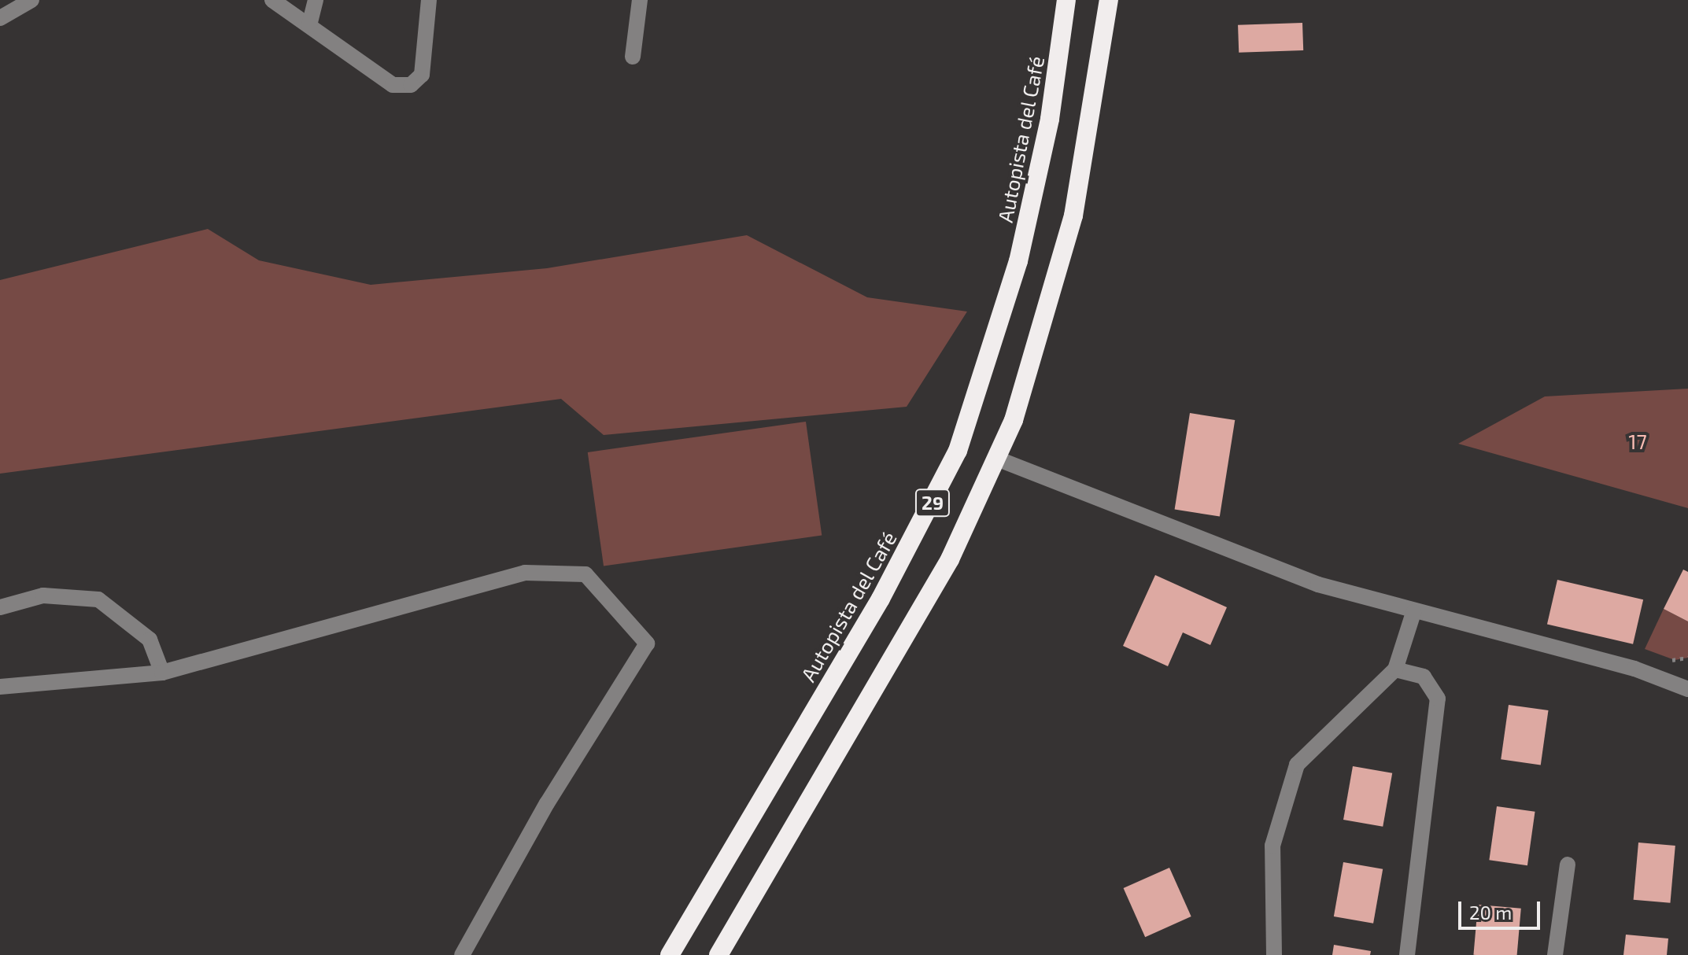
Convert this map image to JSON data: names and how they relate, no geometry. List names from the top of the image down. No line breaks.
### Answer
{"streets":{"highway":["Autopista del Café","29"]},"parks":["17"],"scale_bar":"20 m"}
